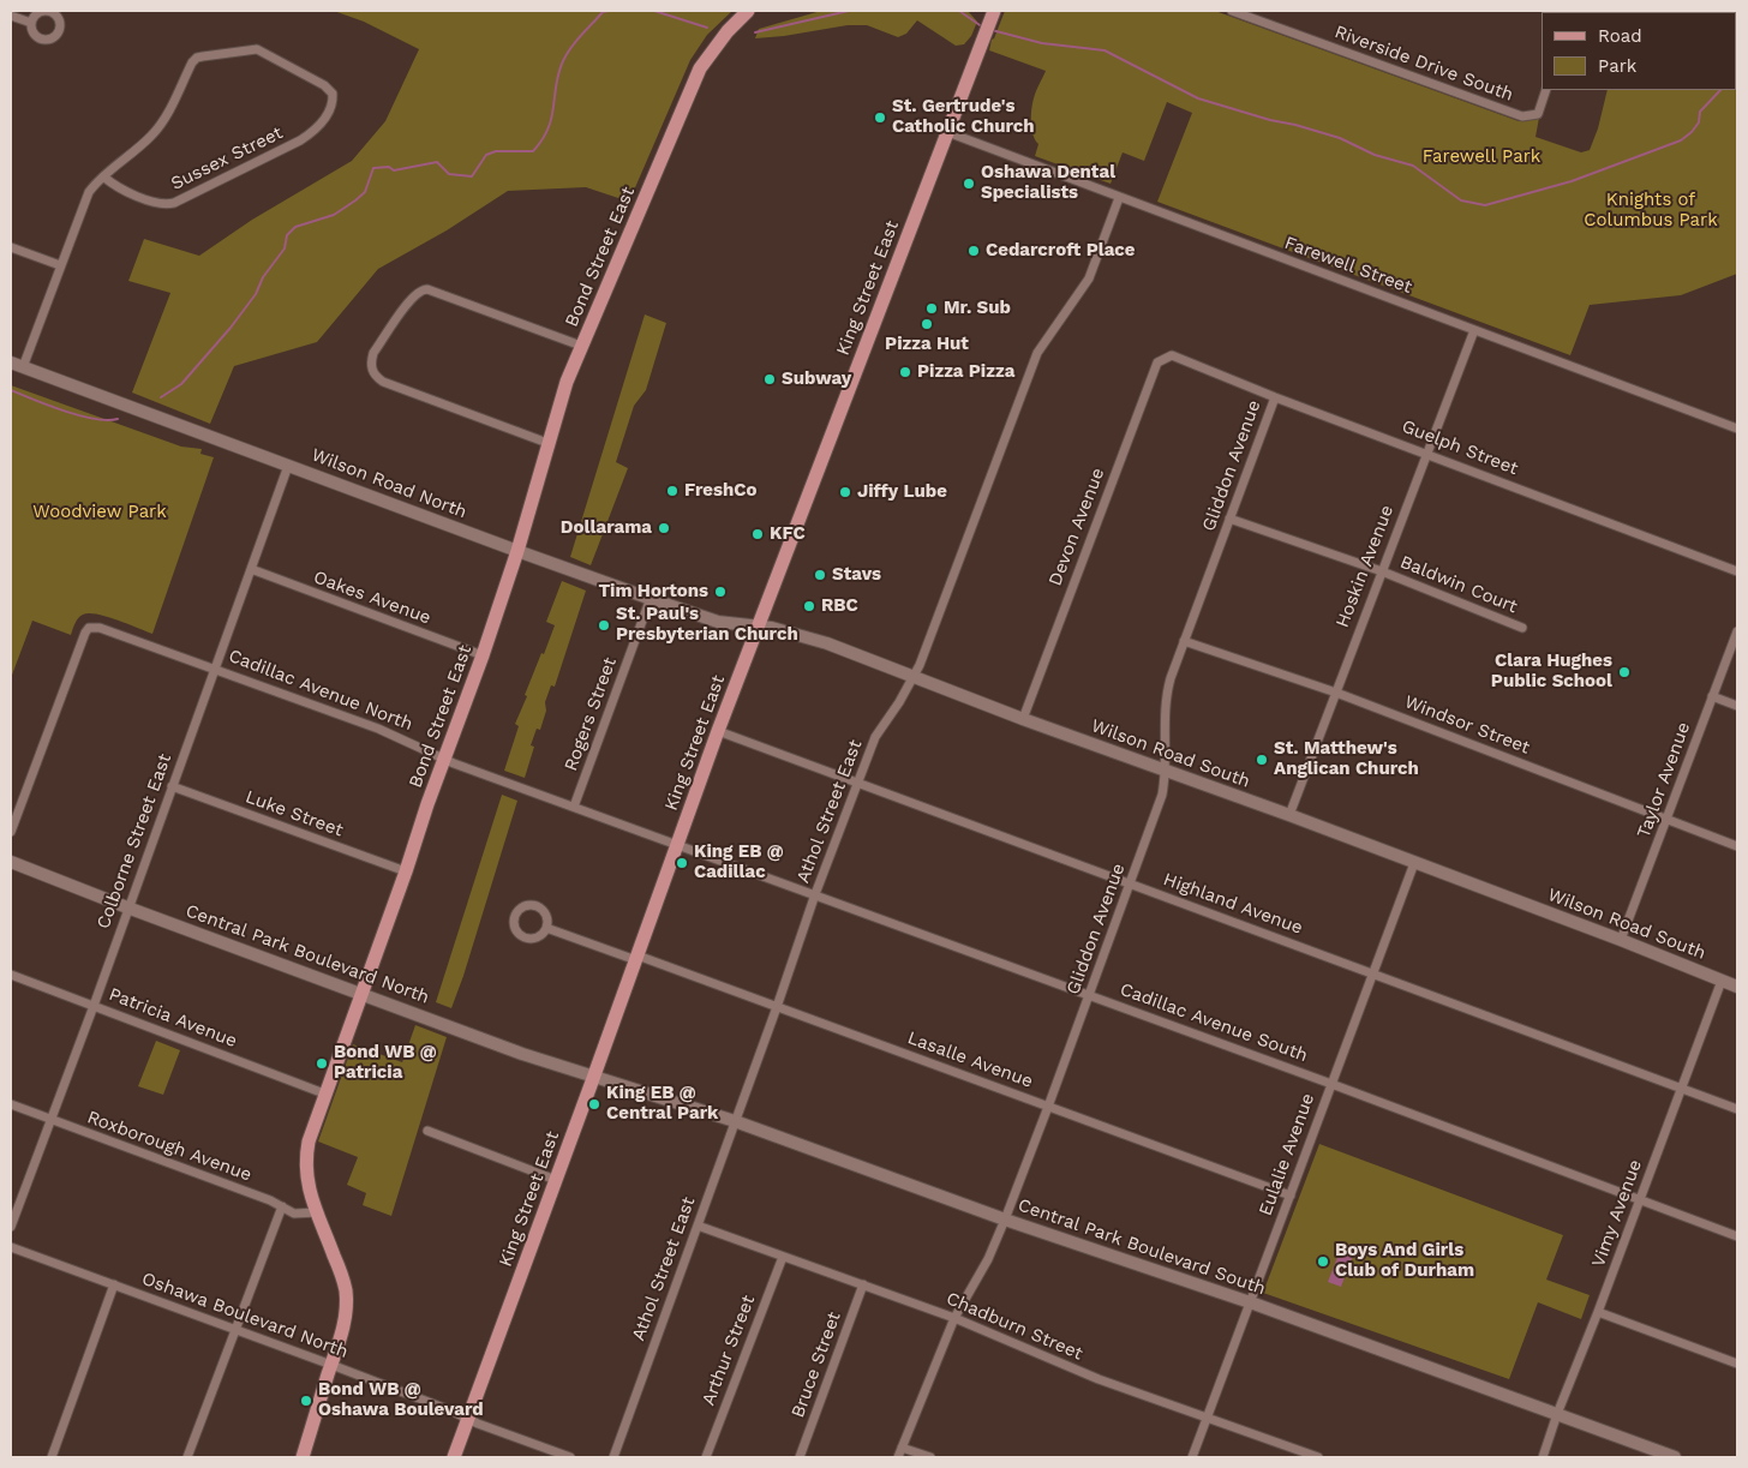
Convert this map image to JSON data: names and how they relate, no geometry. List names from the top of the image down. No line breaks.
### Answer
{"streets":{"main road":["Bond Street East","King Street East","Wilson Road North","Wilson Road South","Central Park Boulevard North","Central Park Boulevard South"],"street":["Riverside Drive South","Sussex Street","Farewell Street","Guelph Street","Gliddon Avenue","Devon Avenue","Hoskin Avenue","Baldwin Court","Oakes Avenue","Cadillac Avenue North","Rogers Street","Windsor Street","Taylor Avenue","Athol Street East","Luke Street","Colborne Street East","Highland Avenue","Patricia Avenue","Cadillac Avenue South","Lasalle Avenue","Roxborough Avenue","Eulalie Avenue","Vimy Avenue","Oshawa Boulevard North","Chadburn Street","Arthur Street","Bruce Street"]},"crossings":[["Bond Street East","Wilson Road North"],["Bond Street East","Oakes Avenue"],["Bond Street East","Cadillac Avenue North"],["Bond Street East","Luke Street"],["Bond Street East","Central Park Boulevard North"],["Bond Street East","Patricia Avenue"],["Bond Street East","Roxborough Avenue"],["Bond Street East","Oshawa Boulevard North"],["Farewell Street","King Street East"],["Farewell Street","Hoskin Avenue"],["Farewell Street","Athol Street East"],["King Street East","Wilson Road North"],["King Street East","Cadillac Avenue North"],["King Street East","Wilson Road South"],["King Street East","Highland Avenue"],["King Street East","Central Park Boulevard North"],["King Street East","Cadillac Avenue South"],["King Street East","Lasalle Avenue"],["King Street East","Central Park Boulevard South"],["King Street East","Oshawa Boulevard North"],["Guelph Street","Gliddon Avenue"],["Guelph Street","Devon Avenue"],["Guelph Street","Hoskin Avenue"],["Gliddon Avenue","Baldwin Court"],["Gliddon Avenue","Windsor Street"],["Gliddon Avenue","Wilson Road South"],["Gliddon Avenue","Highland Avenue"],["Gliddon Avenue","Cadillac Avenue South"],["Gliddon Avenue","Lasalle Avenue"],["Gliddon Avenue","Central Park Boulevard South"],["Gliddon Avenue","Chadburn Street"],["Wilson Road North","Rogers Street"],["Wilson Road North","Wilson Road South"],["Wilson Road North","Colborne Street East"],["Devon Avenue","Wilson Road South"],["Hoskin Avenue","Baldwin Court"],["Hoskin Avenue","Windsor Street"],["Hoskin Avenue","Wilson Road South"],["Oakes Avenue","Colborne Street East"],["Cadillac Avenue North","Rogers Street"],["Cadillac Avenue North","Colborne Street East"],["Cadillac Avenue North","Cadillac Avenue South"],["Windsor Street","Taylor Avenue"],["Wilson Road South","Taylor Avenue"],["Wilson Road South","Athol Street East"],["Wilson Road South","Eulalie Avenue"],["Wilson Road South","Vimy Avenue"],["Athol Street East","Highland Avenue"],["Athol Street East","Cadillac Avenue South"],["Athol Street East","Lasalle Avenue"],["Athol Street East","Central Park Boulevard South"],["Athol Street East","Chadburn Street"],["Luke Street","Colborne Street East"],["Colborne Street East","Central Park Boulevard North"],["Colborne Street East","Patricia Avenue"],["Colborne Street East","Roxborough Avenue"],["Highland Avenue","Eulalie Avenue"],["Highland Avenue","Vimy Avenue"],["Central Park Boulevard North","Central Park Boulevard South"],["Cadillac Avenue South","Eulalie Avenue"],["Cadillac Avenue South","Vimy Avenue"],["Lasalle Avenue","Eulalie Avenue"],["Eulalie Avenue","Central Park Boulevard South"],["Eulalie Avenue","Chadburn Street"],["Vimy Avenue","Central Park Boulevard South"],["Chadburn Street","Arthur Street"],["Chadburn Street","Bruce Street"]],"parks":["Farewell Park","Knights of Columbus Park","Woodview Park"],"places":["St. Gertrude's Catholic Church","Oshawa Dental Specialists","Cedarcroft Place","Mr. Sub","Pizza Hut","Pizza Pizza","Subway","FreshCo","Jiffy Lube","Dollarama","KFC","Stavs","Tim Hortons","RBC","St. Paul's Presbyterian Church","Clara Hughes Public School","St. Matthew's Anglican Church","King EB @ Cadillac","Bond WB @ Patricia","King EB @ Central Park","Boys And Girls Club of Durham","Bond WB @ Oshawa Boulevard"],"legend":["Road","Park"]}
